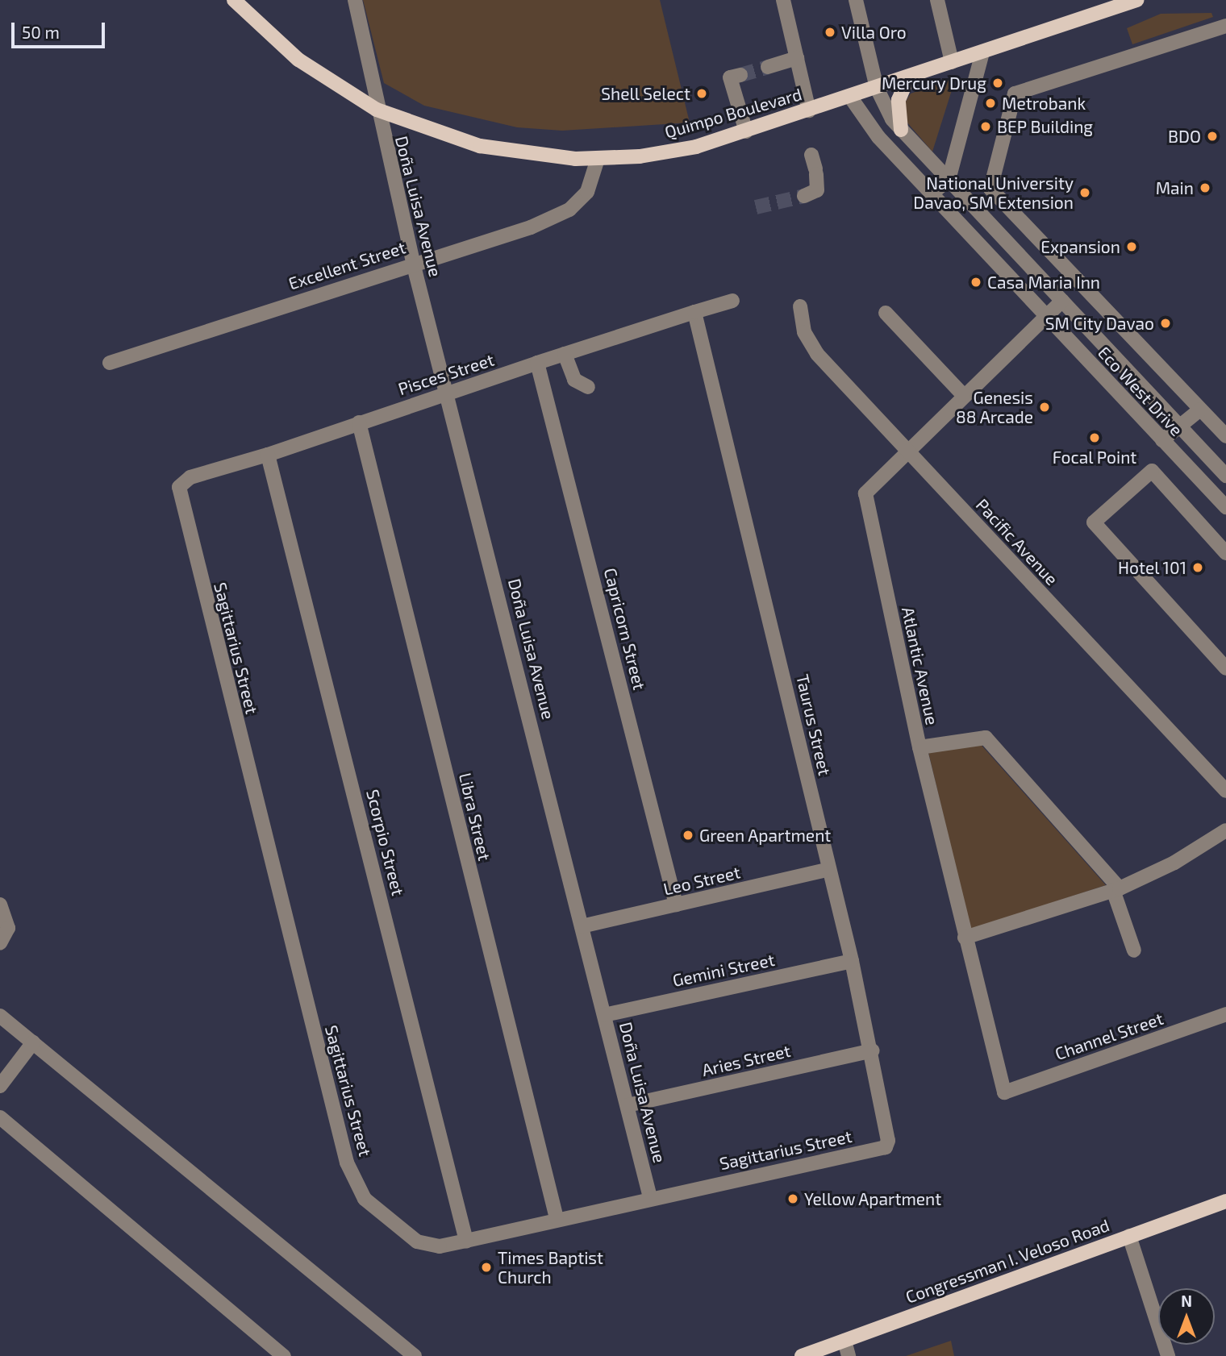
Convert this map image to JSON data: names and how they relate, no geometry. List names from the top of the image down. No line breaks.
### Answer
{"streets":{"main road":["Quimpo Boulevard","Congressman I. Veloso Road"],"street":["Doña Luisa Avenue","Excellent Street","Pisces Street","Eco West Drive","Pacific Avenue","Capricorn Street","Sagittarius Street","Atlantic Avenue","Taurus Street","Libra Street","Scorpio Street","Leo Street","Gemini Street","Channel Street","Aries Street"]},"crossings":[["Quimpo Boulevard","Doña Luisa Avenue"],["Quimpo Boulevard","Excellent Street"],["Quimpo Boulevard","Eco West Drive"],["Doña Luisa Avenue","Excellent Street"],["Doña Luisa Avenue","Pisces Street"],["Doña Luisa Avenue","Sagittarius Street"],["Doña Luisa Avenue","Leo Street"],["Doña Luisa Avenue","Gemini Street"],["Doña Luisa Avenue","Aries Street"],["Pisces Street","Capricorn Street"],["Pisces Street","Sagittarius Street"],["Pisces Street","Taurus Street"],["Pisces Street","Libra Street"],["Pisces Street","Scorpio Street"],["Eco West Drive","Atlantic Avenue"],["Pacific Avenue","Atlantic Avenue"],["Capricorn Street","Leo Street"],["Sagittarius Street","Taurus Street"],["Sagittarius Street","Libra Street"],["Sagittarius Street","Scorpio Street"],["Atlantic Avenue","Channel Street"],["Taurus Street","Leo Street"],["Taurus Street","Gemini Street"],["Taurus Street","Aries Street"]],"places":["Villa Oro","Mercury Drug","Shell Select","Metrobank","BEP Building","BDO","Main","National University Davao, SM Extension","Expansion","Casa Maria Inn","SM City Davao","Genesis 88 Arcade","Focal Point","Hotel 101","Green Apartment","Yellow Apartment","Times Baptist Church"],"scale_bar":"50 m","north":"top"}
